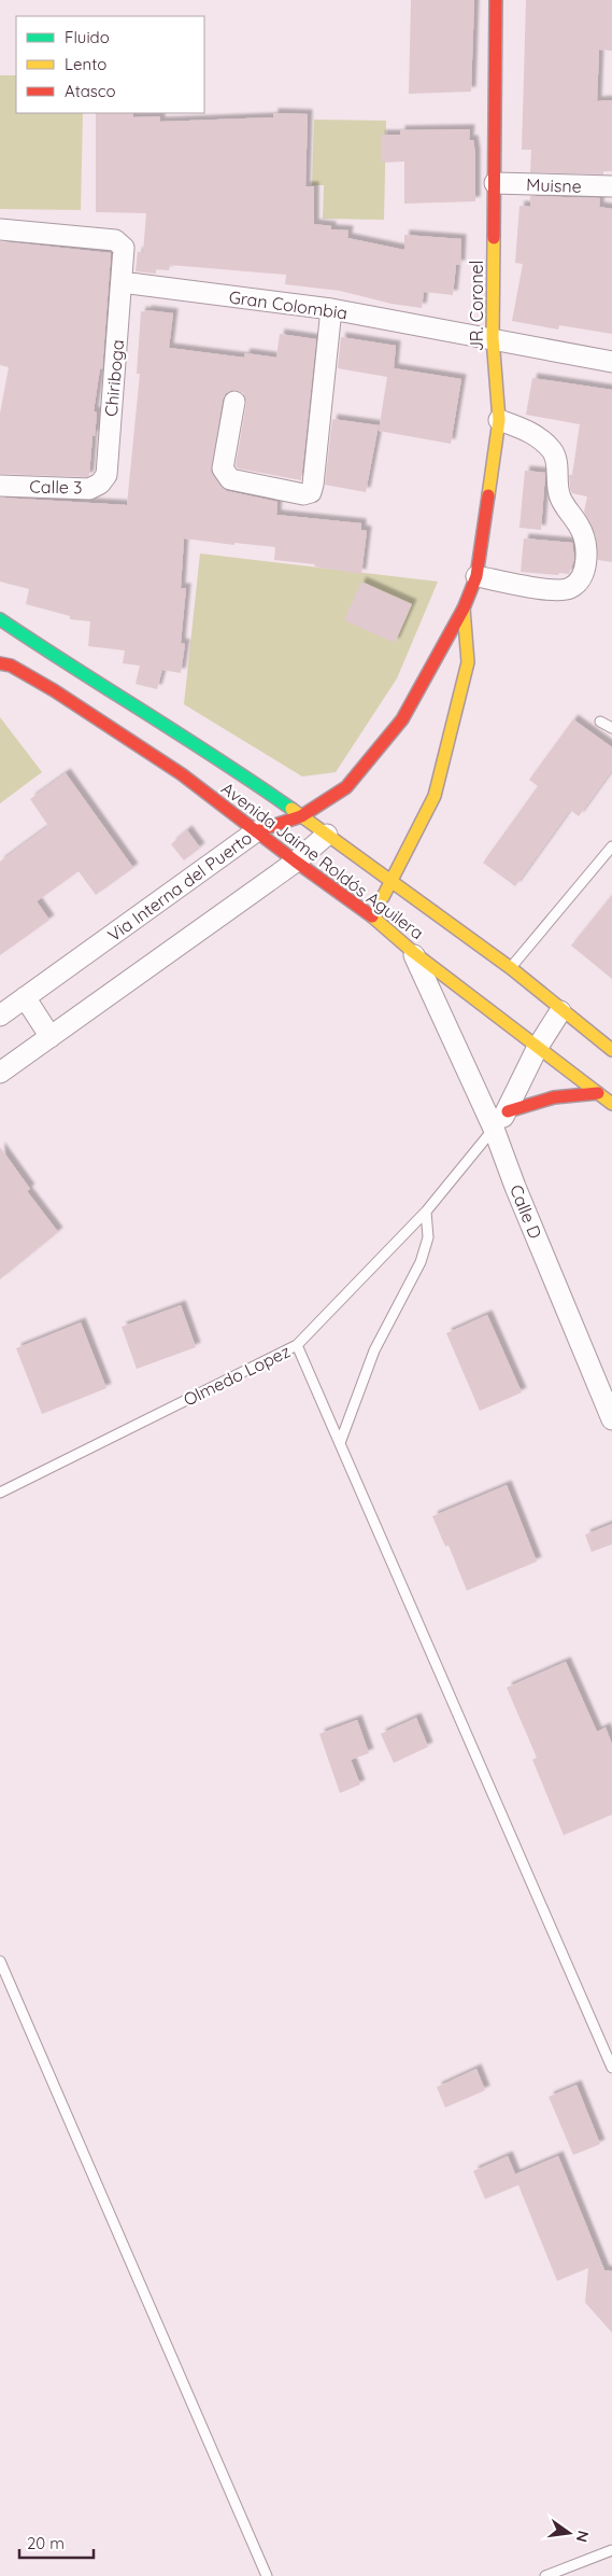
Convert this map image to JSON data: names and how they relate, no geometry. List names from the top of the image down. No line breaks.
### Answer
{"streets":{"main road":["JR. Coronel","Avenida Jaime Roldós Aguilera","Via Interna del Puerto"],"street":["Muisne","Gran Colombia","Chiriboga","Calle 3","Calle D"],"lane":["Olmedo Lopez"]},"crossings":[["Muisne","JR. Coronel"],["Gran Colombia","JR. Coronel"],["Gran Colombia","Chiriboga"],["JR. Coronel","Via Interna del Puerto"],["Chiriboga","Calle 3"],["Avenida Jaime Roldós Aguilera","Via Interna del Puerto"],["Avenida Jaime Roldós Aguilera","Calle D"],["Calle D","Olmedo Lopez"]],"legend":["Fluido","Lento","Atasco"],"scale_bar":"20 m","north":"right"}
